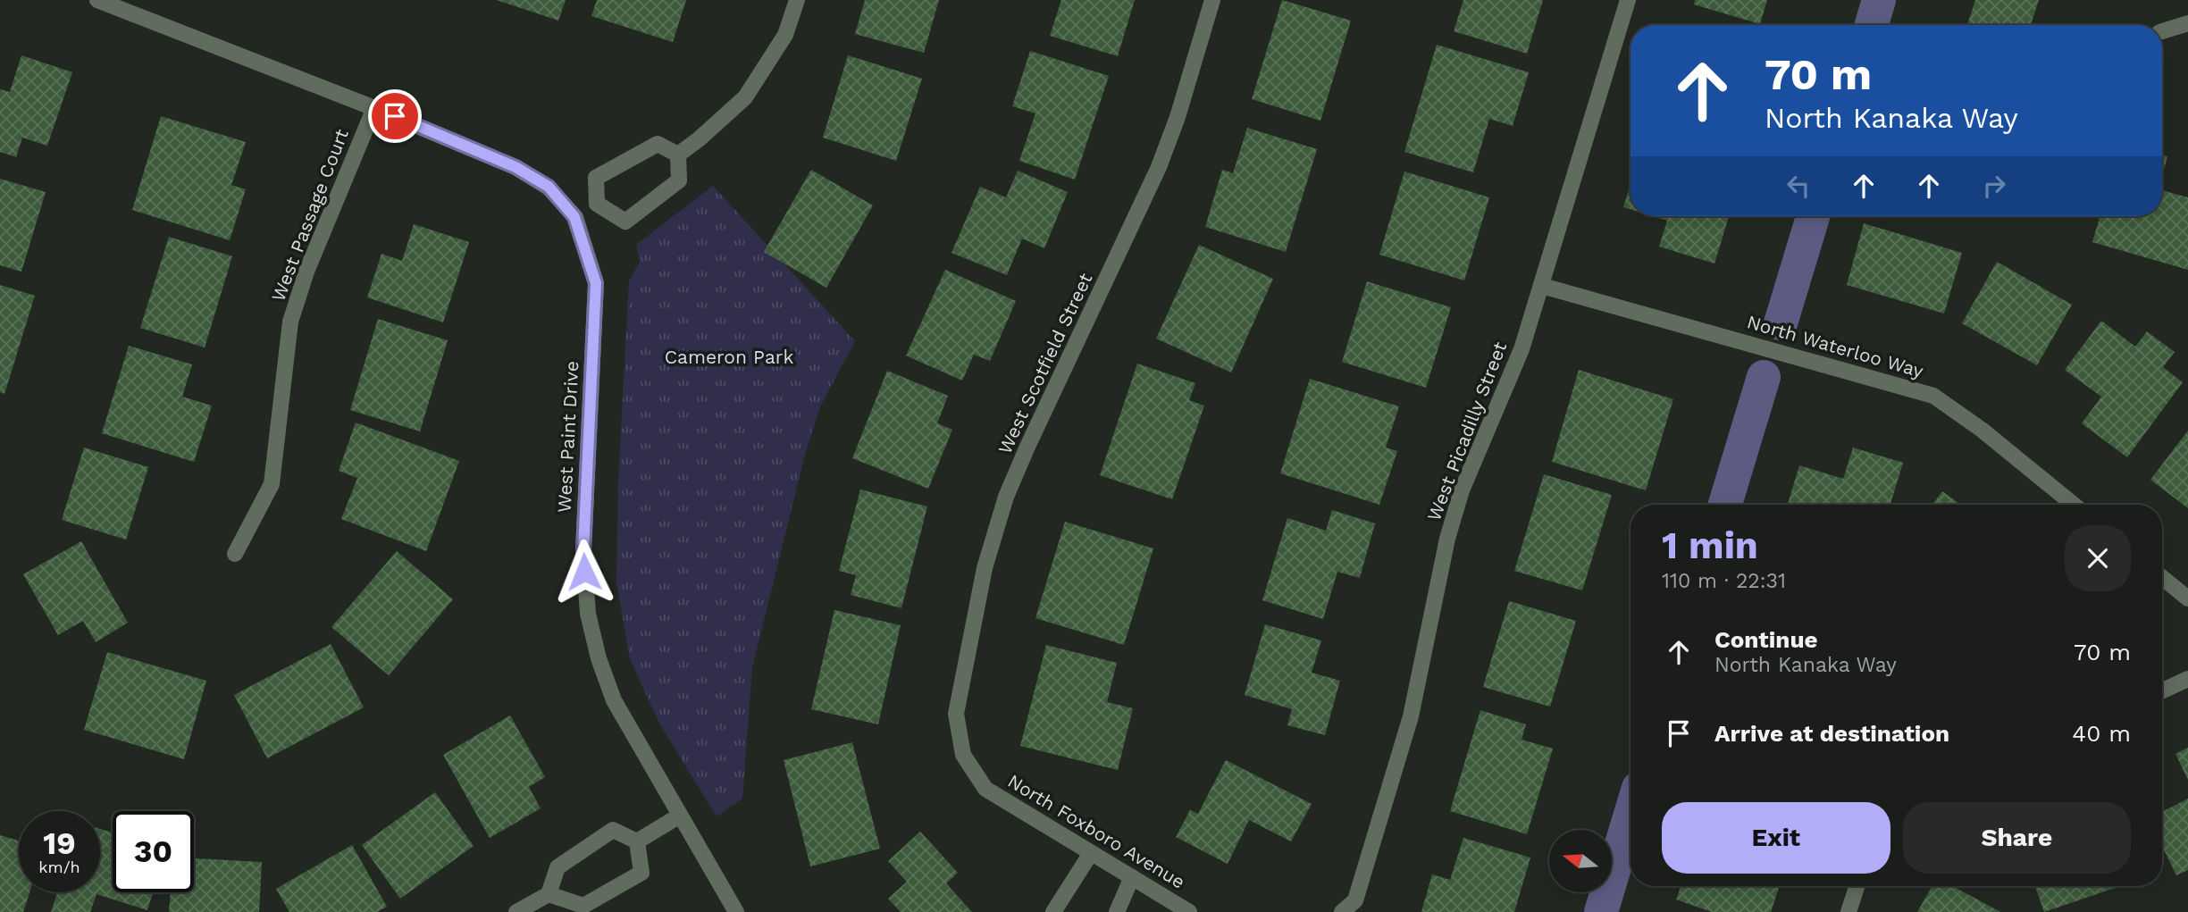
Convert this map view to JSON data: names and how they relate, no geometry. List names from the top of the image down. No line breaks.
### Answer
{"streets":{"street":["West Passage Court","North Waterloo Way","West Scotfield Street","West Picadilly Street","West Paint Drive","North Foxboro Avenue"]},"crossings":[["North Waterloo Way","West Picadilly Street"],["West Scotfield Street","North Foxboro Avenue"]],"parks":["Cameron Park"],"north":"left","page":{"turn":["70 m","North Kanaka Way"],"heading":["1 min","110 m · 22:31"],"list":[{"name":"Continue","note":"North Kanaka Way","value":"70 m"},{"name":"Arrive at destination","value":"40 m"}],"buttons":["Exit","Share"],"speed":"19 km/h","limit":"30"}}
